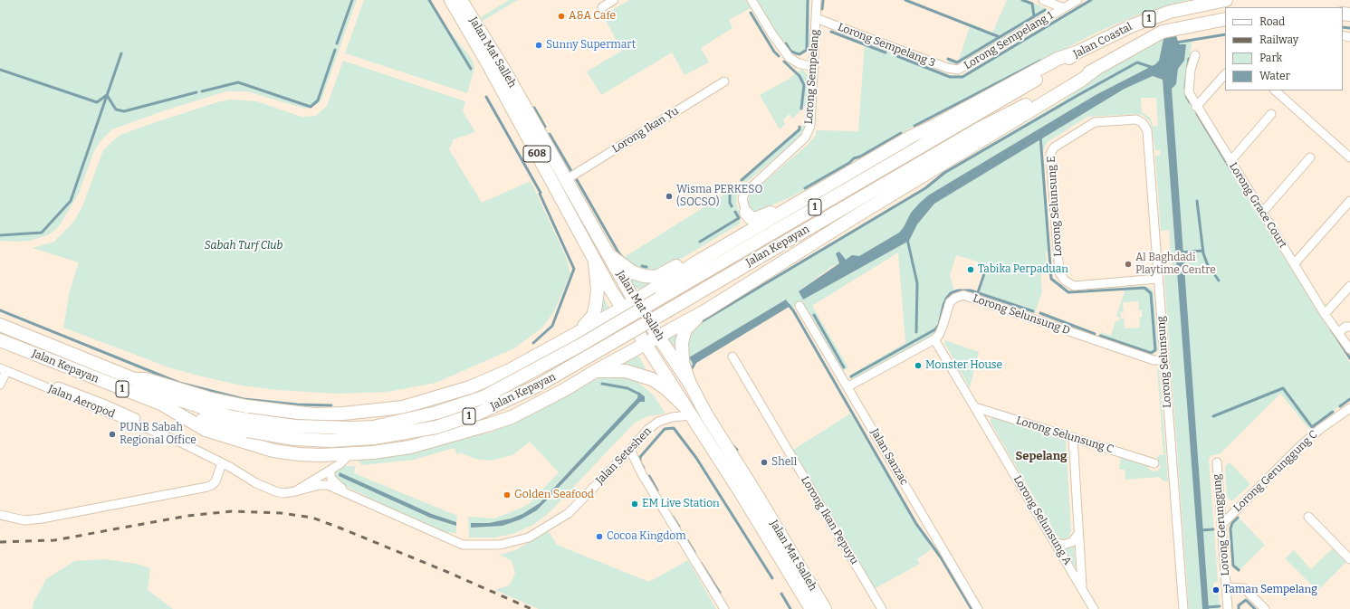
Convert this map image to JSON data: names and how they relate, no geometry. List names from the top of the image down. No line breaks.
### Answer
{"streets":{"main road":["1","Jalan Coastal","Jalan Mat Salleh","608","Jalan Kepayan"],"street":["Lorong Sempelang 1","Lorong Sempelang 3","Lorong Sempelang","Lorong Ikan Yu","Lorong Grace Court","Lorong Selunsung E","Lorong Selunsung D","Lorong Selunsung","Jalan Aeropod","Lorong Selunsung C","Jalan Seteshen","Jalan Sanzac","Lorong Gerunggung C","Lorong Ikan Pepuyu","Lorong Selunsung A","Lorong Gerunggung"]},"crossings":[["Lorong Sempelang 1","Lorong Sempelang 3"],["Jalan Coastal","Jalan Kepayan"],["Lorong Sempelang 3","Lorong Sempelang"],["Jalan Mat Salleh","Lorong Ikan Yu"],["Jalan Mat Salleh","Jalan Seteshen"],["Lorong Selunsung E","Lorong Selunsung"],["Lorong Selunsung D","Lorong Selunsung"],["Lorong Selunsung D","Lorong Selunsung A"],["Jalan Aeropod","Jalan Seteshen"],["Lorong Selunsung C","Lorong Selunsung A"],["Lorong Gerunggung C","Lorong Gerunggung"]],"districts":["Sepelang"],"parks":["Sabah Turf Club"],"places":["A&A Cafe","Sunny Supermart","Wisma PERKESO (SOCSO)","Al Baghdadi Playtime Centre","Tabika Perpaduan","Monster House","PUNB Sabah Regional Office","Shell","Golden Seafood","EM Live Station","Cocoa Kingdom","Taman Sempelang"],"legend":["Road","Railway","Park","Water"]}
